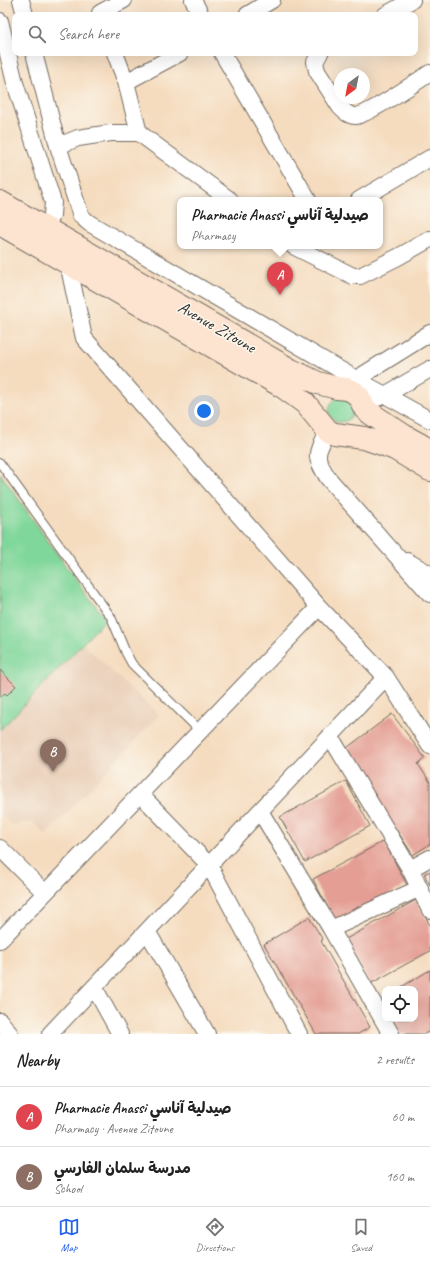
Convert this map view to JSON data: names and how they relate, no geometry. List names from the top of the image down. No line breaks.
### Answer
{"streets":{"main road":["Avenue Zitoune"]},"north":"bottom left","page":{"search":"Search here","popup":["Pharmacie Anassi صيدلية آناسي","Pharmacy"],"pins":["A","B"],"heading":["Nearby","2 results"],"list":[{"mark":"A","name":"Pharmacie Anassi صيدلية آناسي","note":"Pharmacy · Avenue Zitoune","value":"60 m"},{"mark":"B","name":"مدرسة سلمان الفارسي","note":"School","value":"160 m"}],"nav":["Map","Directions","Saved"]}}
